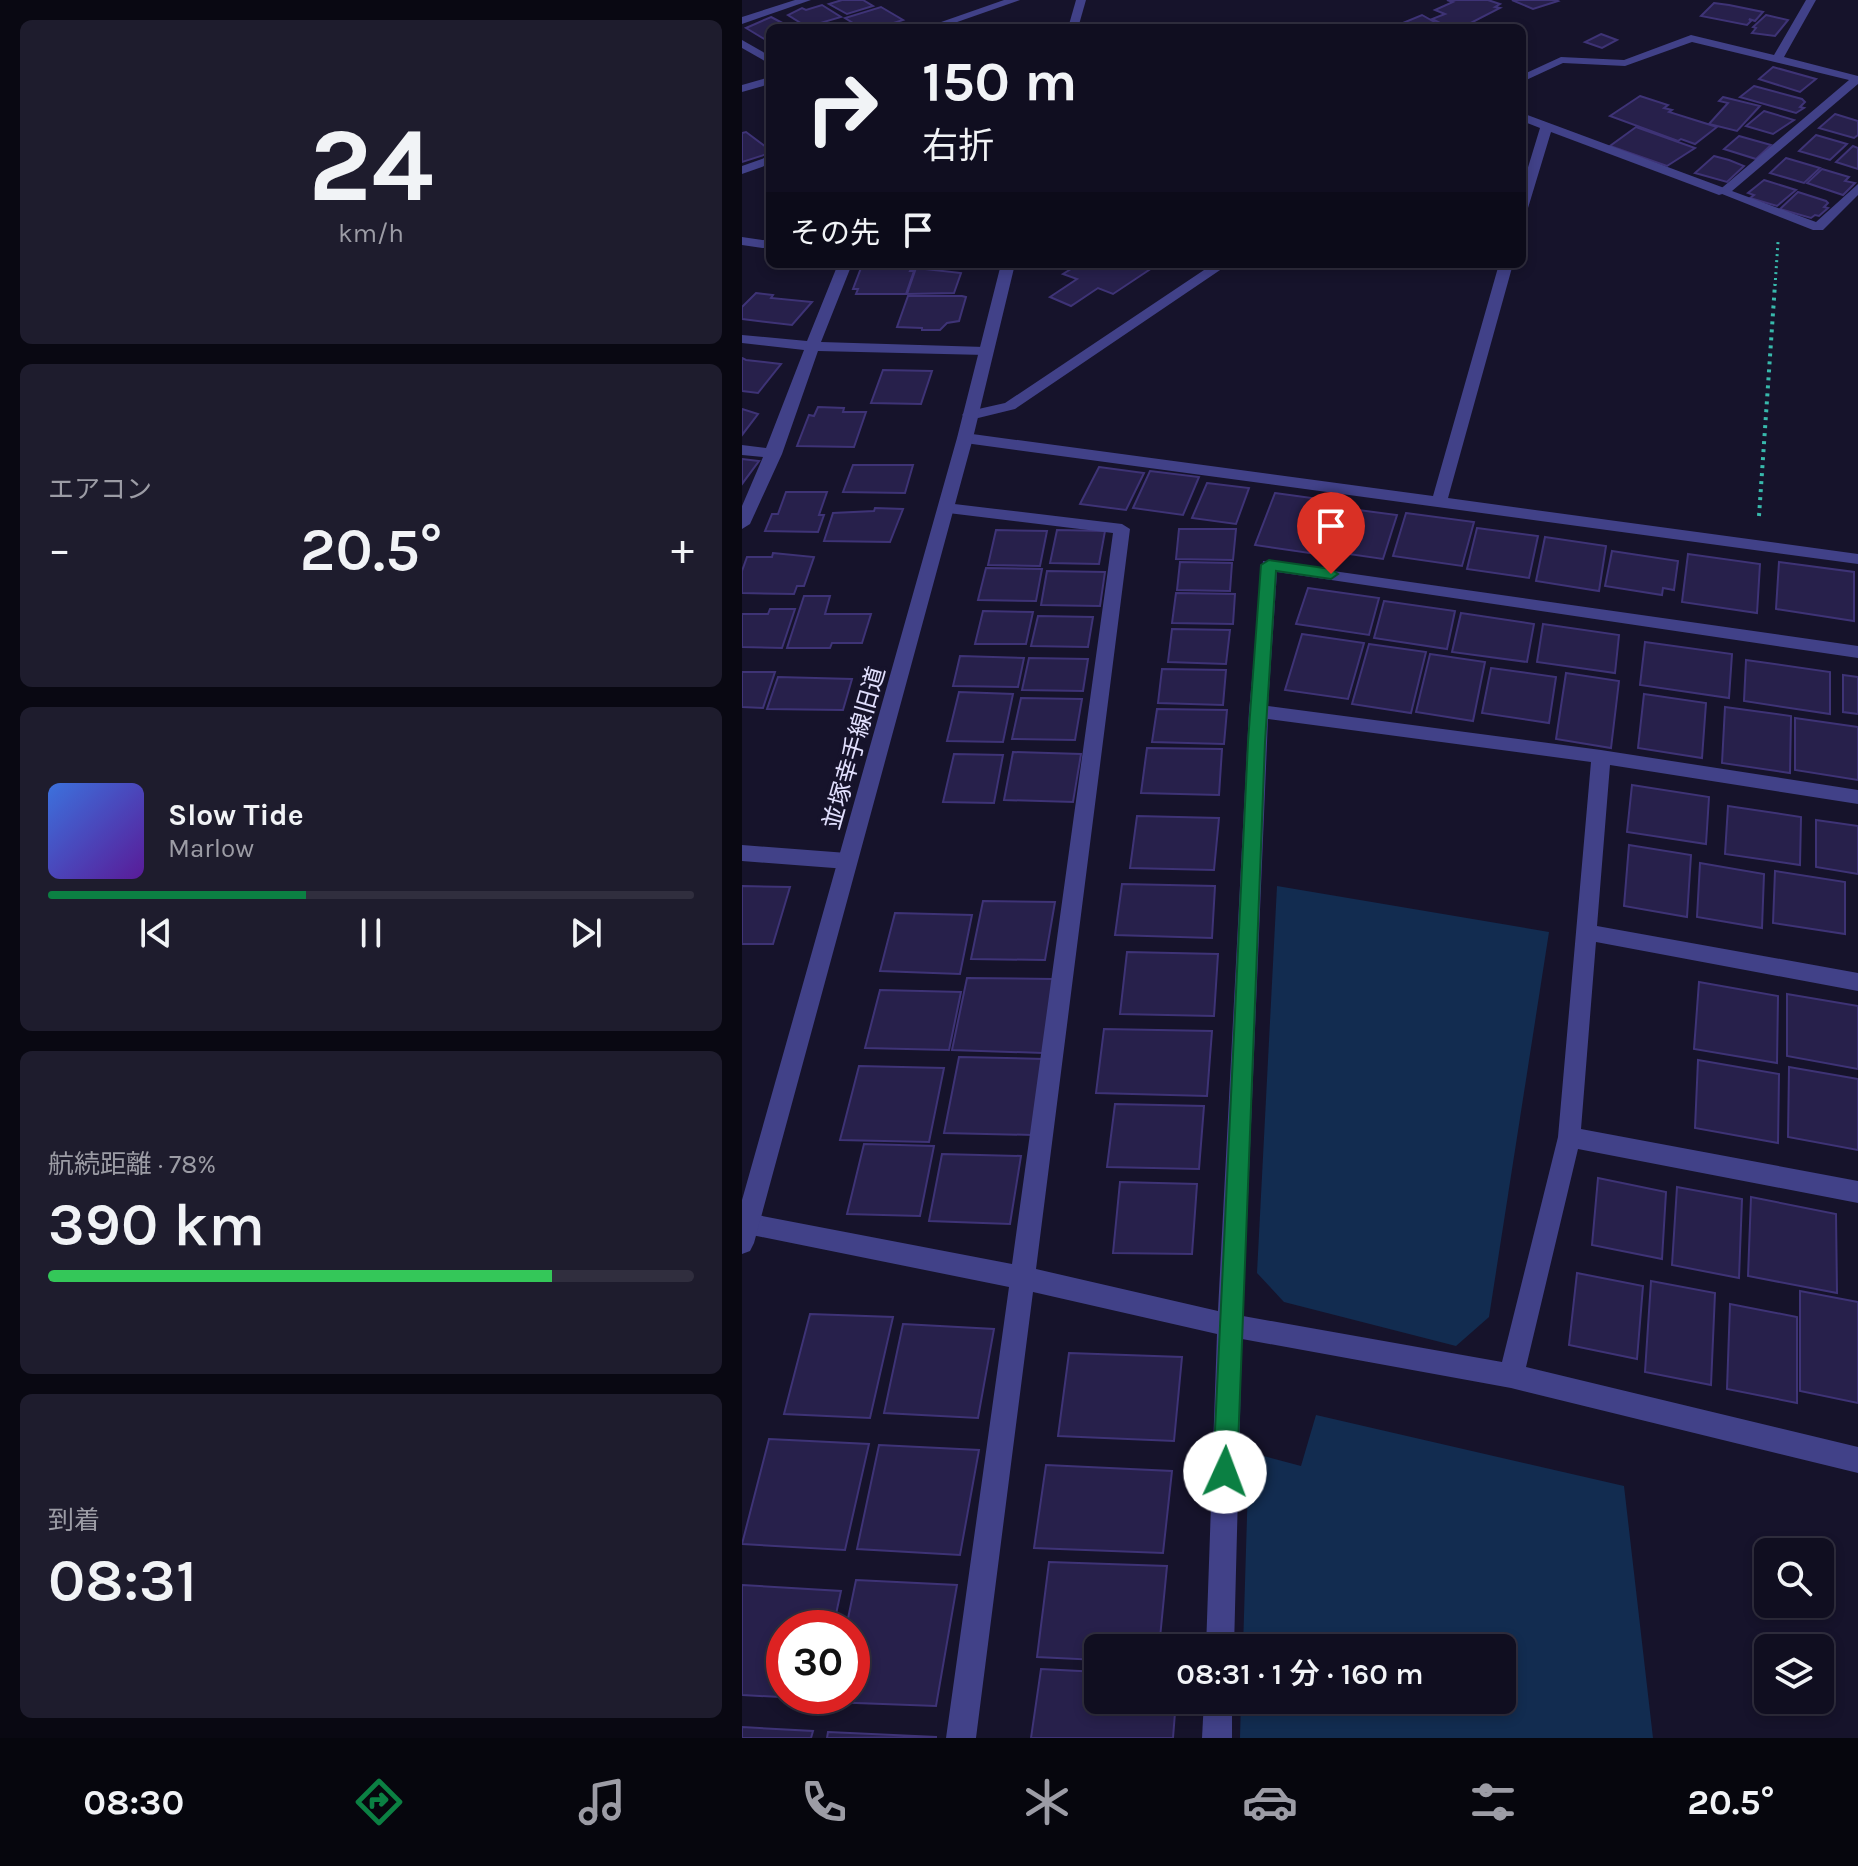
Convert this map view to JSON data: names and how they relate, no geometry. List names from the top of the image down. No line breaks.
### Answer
{"streets":{"street":["並塚幸手線旧道"]},"page":{"tile":[["24","km/h"],"エアコン",["航続距離 · 78%","390 km"],["到着","08:31"]],"turn":["150 m","右折"],"then":"その先","heat":["−","20.5°","+"],"song":["Slow Tide","Marlow"],"limit":"30","trip":"08:31 · 1 分 · 160 m","tabs":["08:30","20.5°"]}}
